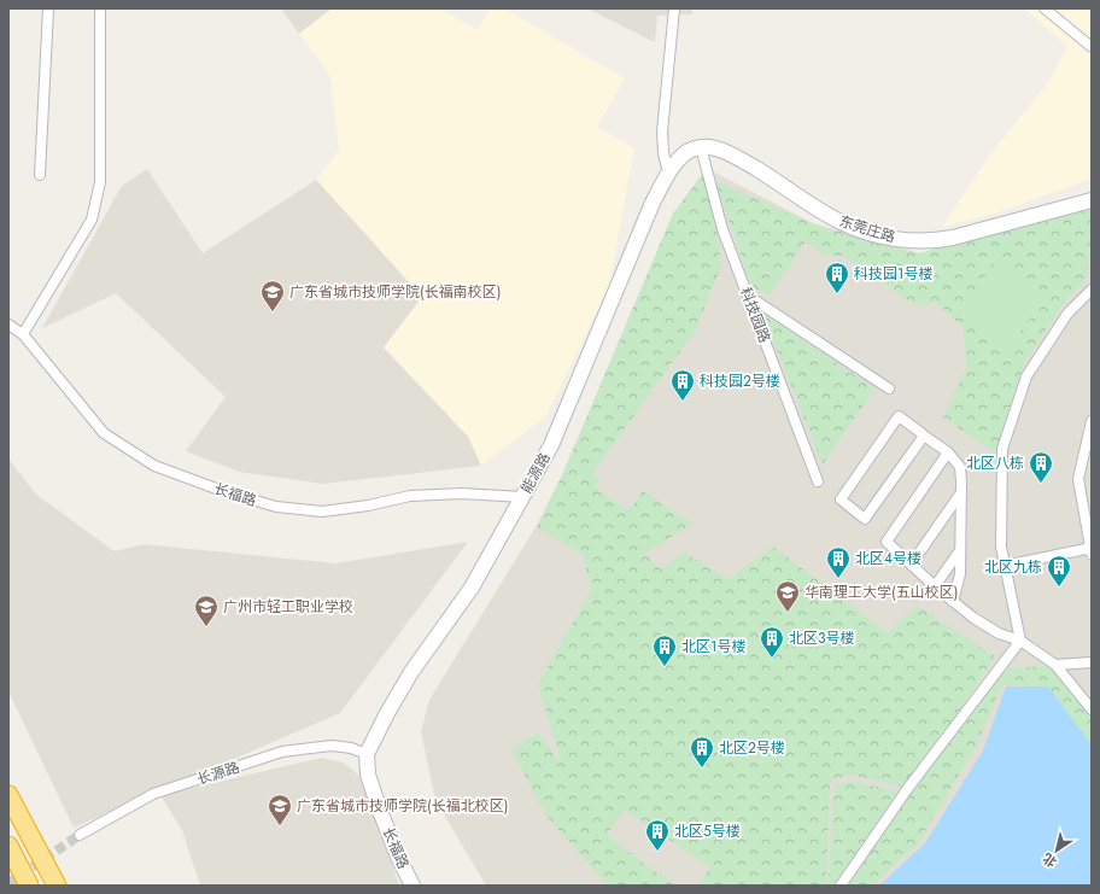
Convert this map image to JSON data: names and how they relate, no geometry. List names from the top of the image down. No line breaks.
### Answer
{"streets":{"street":["东莞庄路","科技园路","能源路","长福路","长源路"]},"crossings":[["东莞庄路","科技园路"],["能源路","长福路"],["能源路","长源路"],["长福路","长源路"]],"places":{"building":["科技园1号楼","科技园2号楼","北区八栋","北区4号楼","北区九栋","北区3号楼","北区1号楼","北区2号楼","北区5号楼"],"school or university":["广东省城市技师学院(长福南校区)","华南理工大学(五山校区)","广州市轻工职业学校","广东省城市技师学院(长福北校区)"]},"north":"bottom left"}
